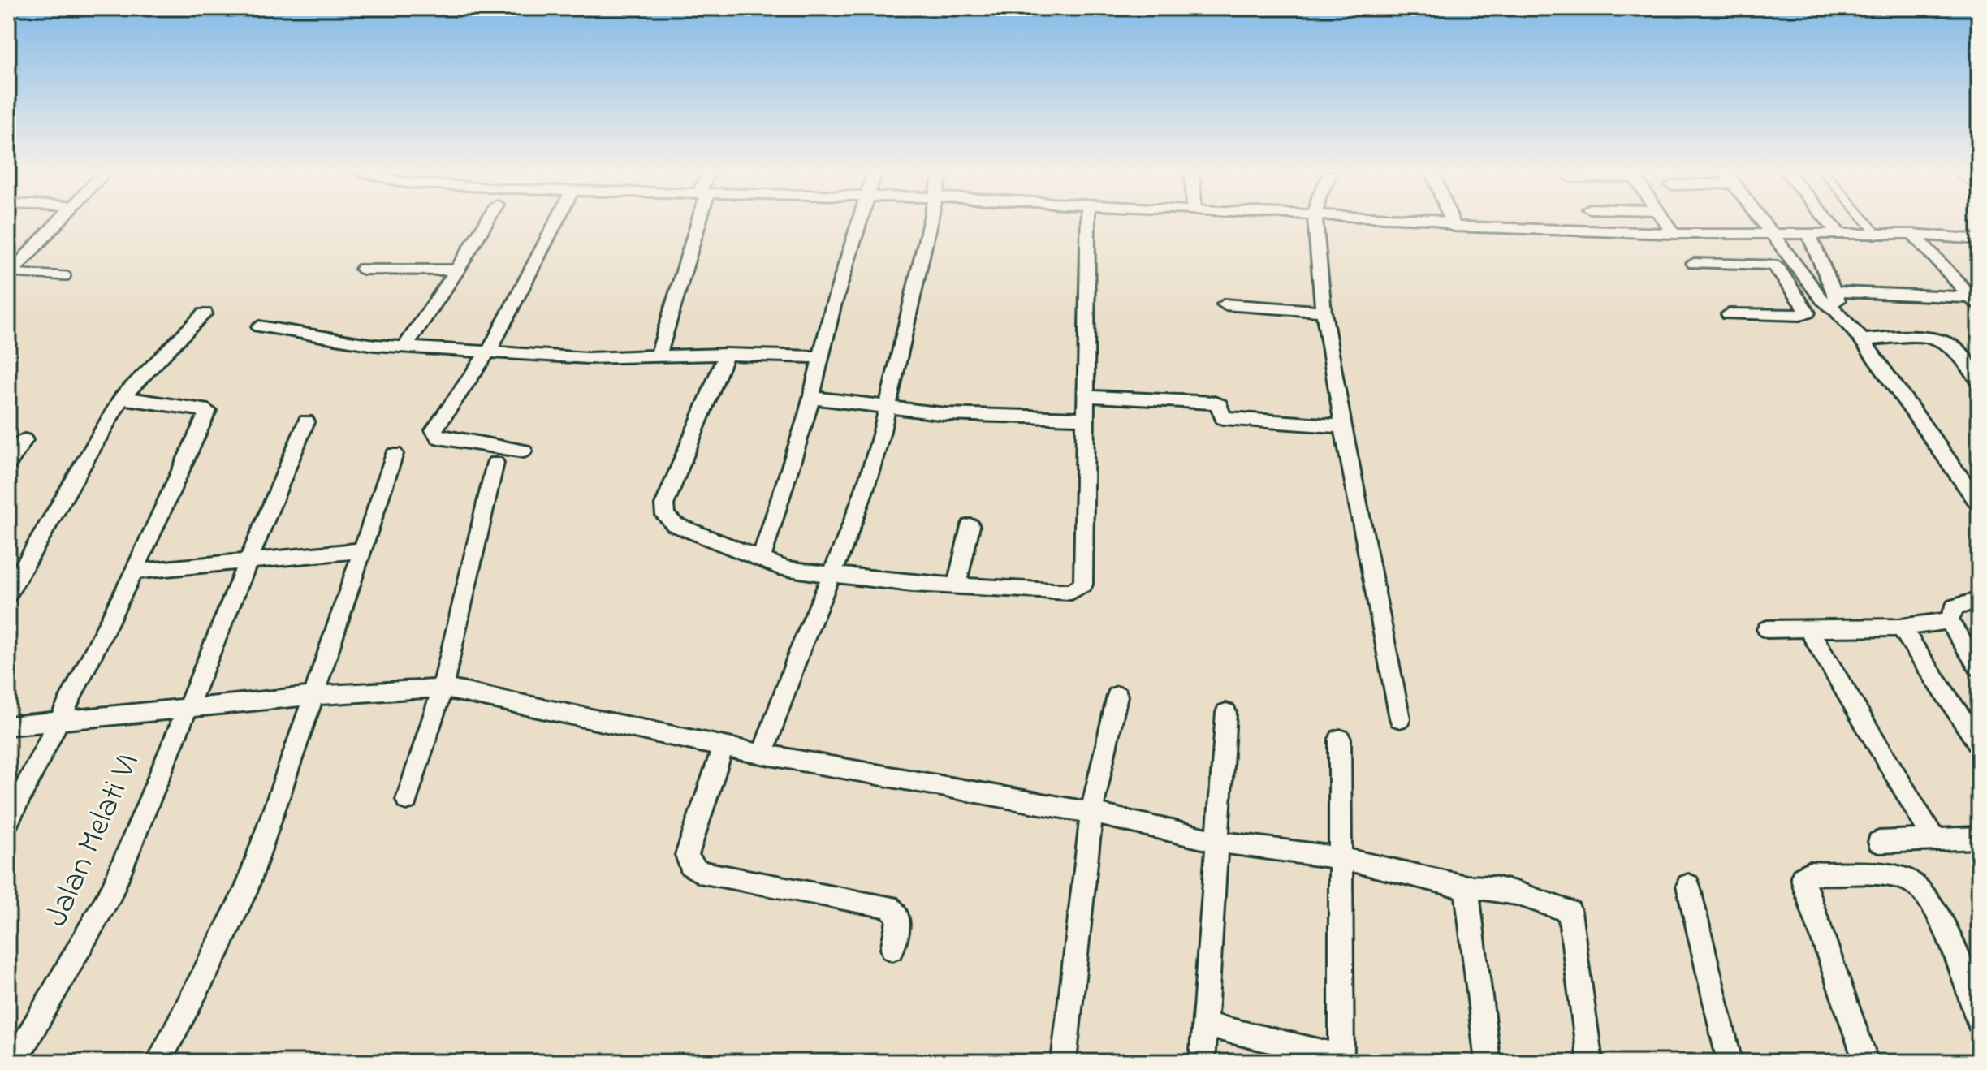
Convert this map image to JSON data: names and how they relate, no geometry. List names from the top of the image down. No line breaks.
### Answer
{"streets":{"street":["Jalan Melati VI"]}}
